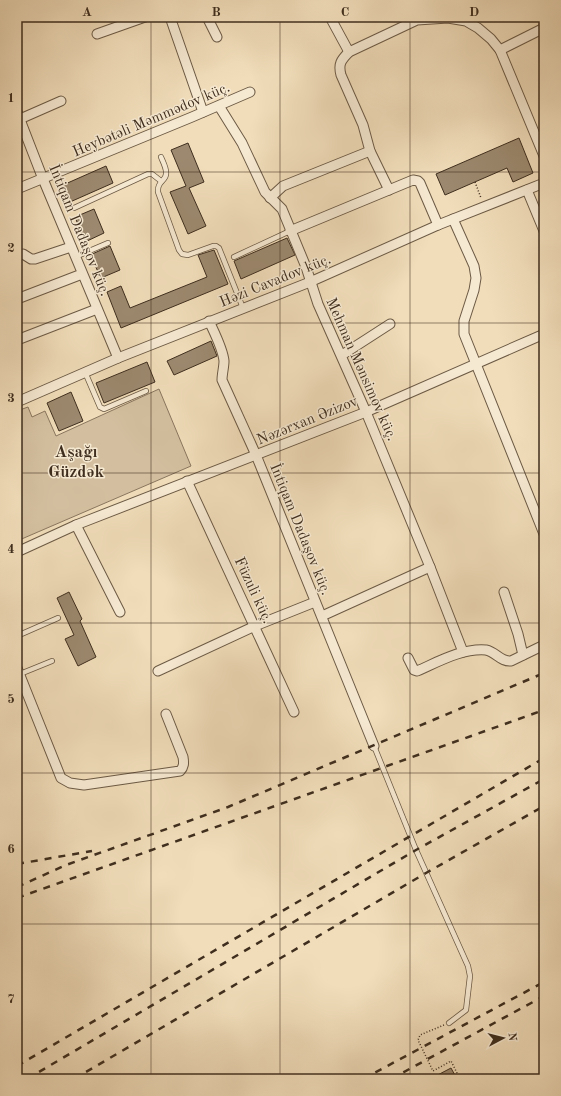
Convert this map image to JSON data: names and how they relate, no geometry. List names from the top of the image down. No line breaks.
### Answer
{"streets":{"street":["Heybətəli Məmmədov küç.","İntiqam Dadaşov küç.","Həzi Cavadov küç.","Mehman Mənsimov küç.","Nəzərxan Əzizov","Füzuli küç."]},"crossings":[["Heybətəli Məmmədov küç.","İntiqam Dadaşov küç."],["Heybətəli Məmmədov küç.","Mehman Mənsimov küç."],["İntiqam Dadaşov küç.","Həzi Cavadov küç."],["İntiqam Dadaşov küç.","Nəzərxan Əzizov"],["Həzi Cavadov küç.","Mehman Mənsimov küç."],["Mehman Mənsimov küç.","Nəzərxan Əzizov"],["Nəzərxan Əzizov","Füzuli küç."]],"districts":["Aşağı Güzdək"],"north":"right","grid":{"columns":["A","B","C","D"],"rows":["1","2","3","4","5","6","7"]}}
